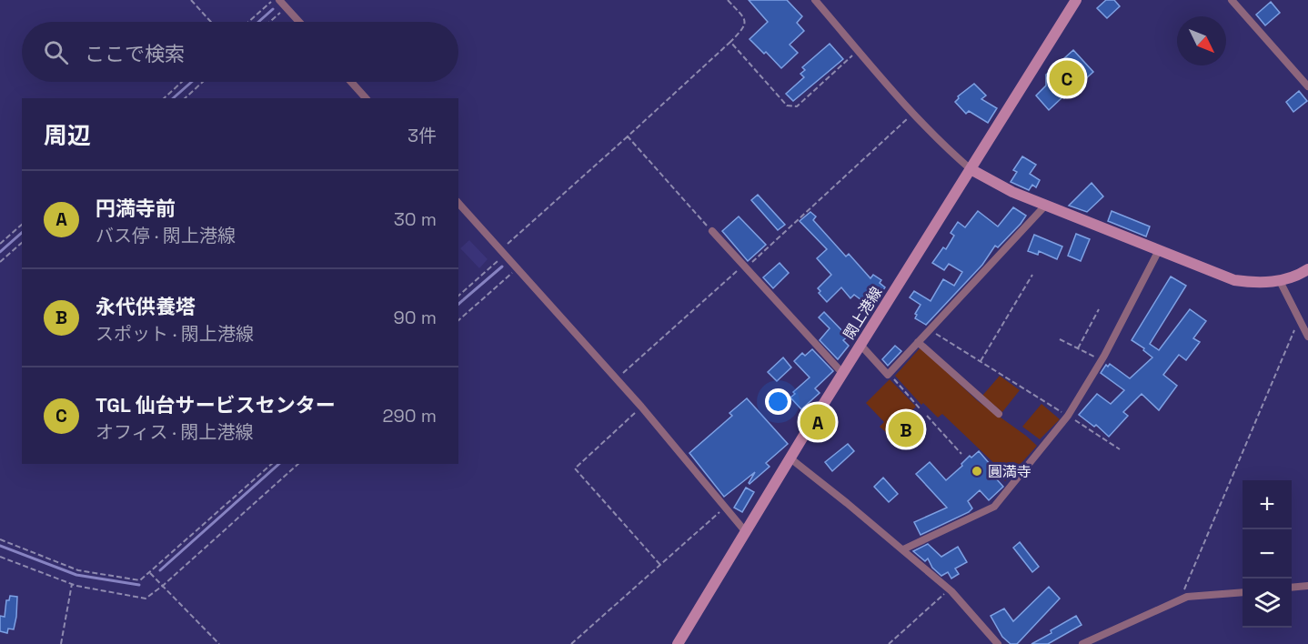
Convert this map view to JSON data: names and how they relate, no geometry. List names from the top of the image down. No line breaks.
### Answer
{"streets":{"main road":["閖上港線"]},"places":["圓満寺"],"north":"bottom right","page":{"search":"ここで検索","pins":["C","A","B"],"heading":["周辺","3件"],"list":[{"mark":"A","name":"円満寺前","note":"バス停 · 閖上港線","value":"30 m"},{"mark":"B","name":"永代供養塔","note":"スポット · 閖上港線","value":"90 m"},{"mark":"C","name":"TGL 仙台サービスセンター","note":"オフィス · 閖上港線","value":"290 m"}],"map_buttons":["+","−"]}}
